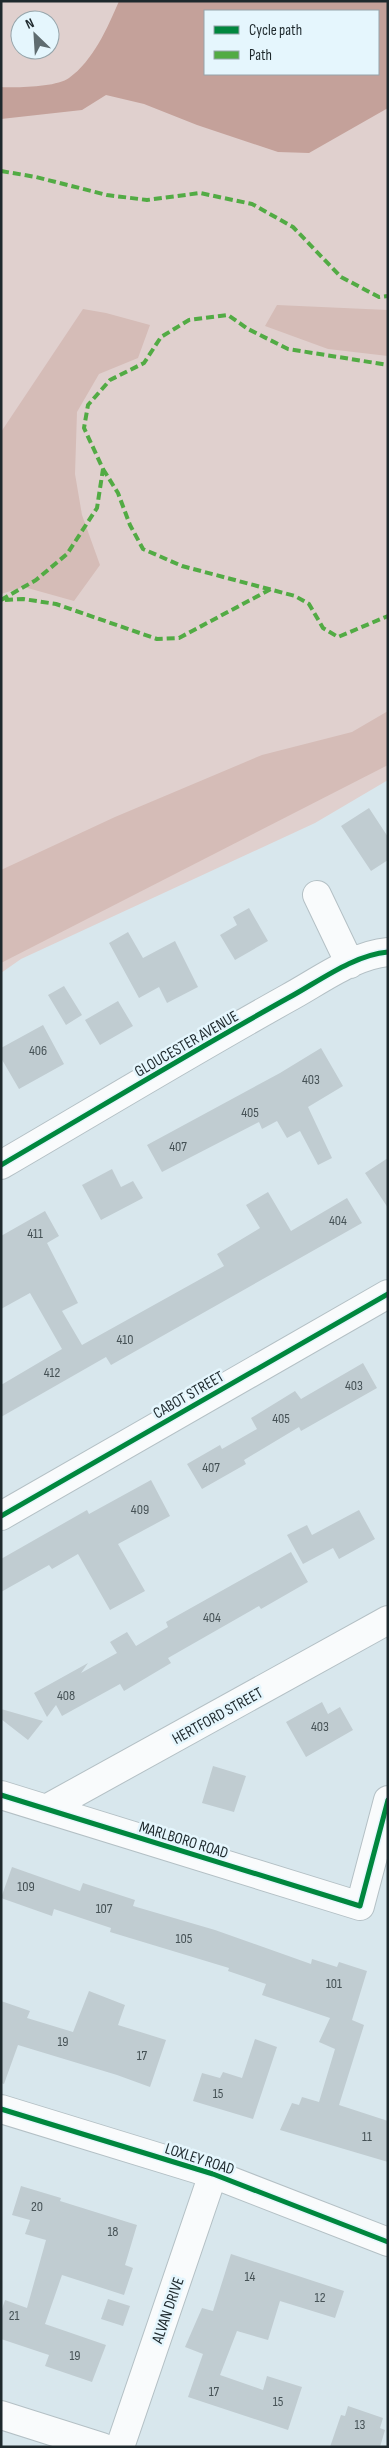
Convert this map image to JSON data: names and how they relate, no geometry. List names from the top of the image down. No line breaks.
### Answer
{"streets":{"street":["GLOUCESTER AVENUE","CABOT STREET","HERTFORD STREET","MARLBORO ROAD","LOXLEY ROAD","ALVAN DRIVE"]},"crossings":[["HERTFORD STREET","MARLBORO ROAD"],["LOXLEY ROAD","ALVAN DRIVE"]],"house_numbers":["406","403","405","407","404","411","410","412","403","405","407","409","404","408","403","109","107","105","101","19","17","15","11","20","18","14","12","21","19","17","15","13"],"legend":["Cycle path","Path"],"north":"top left"}
